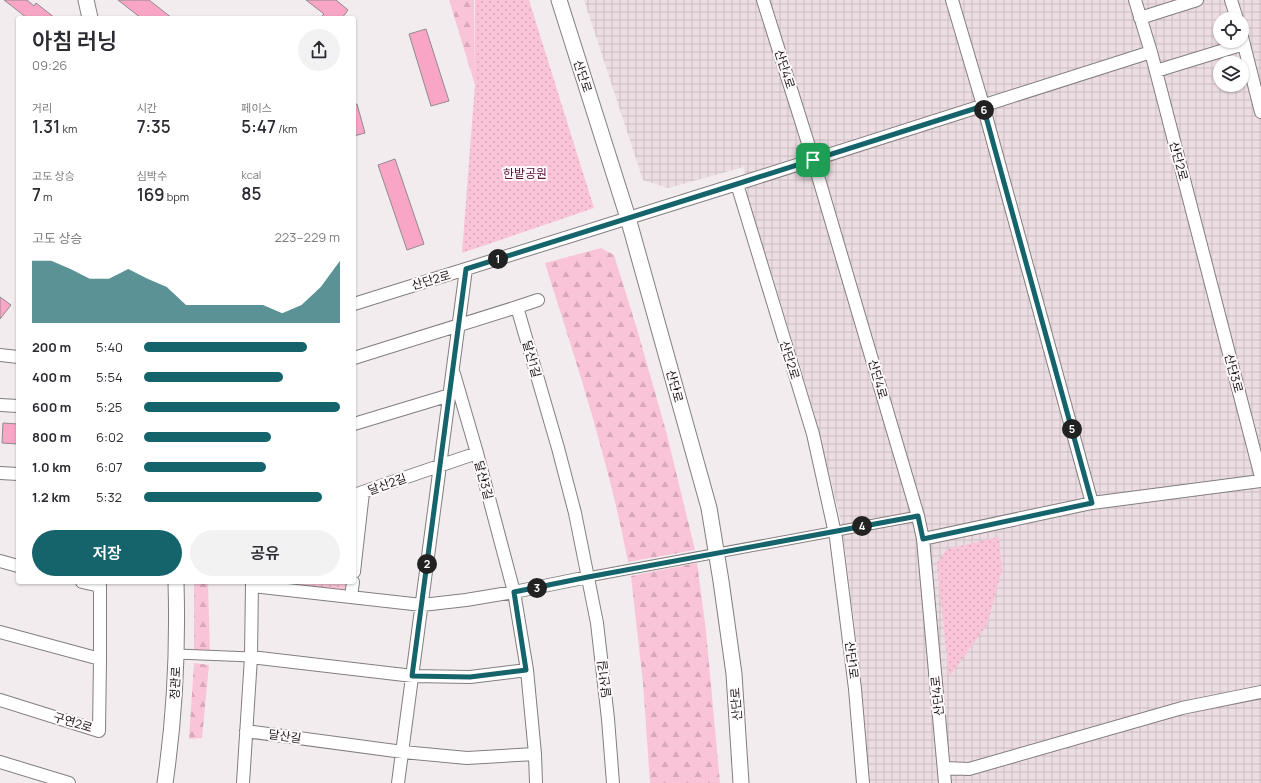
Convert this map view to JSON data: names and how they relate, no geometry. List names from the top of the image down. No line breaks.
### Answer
{"streets":{"street":["산단4로","산단로","산단2로","달산1길","산단3로","달산3길","달산2길","산단1로","정관로","구연2로","달산길"]},"crossings":[["산단4로","산단2로"],["산단로","산단2로"],["산단2로","산단3로"],["산단2로","산단1로"],["달산3길","달산2길"]],"parks":["한밭공원"],"page":{"heading":["아침 러닝","09:26"],"stats":[["거리","1.31 km"],["시간","7:35"],["페이스","5:47 /km"],["고도 상승","7 m"],["심박수","169 bpm"],["kcal","85"]],"pins":["6","1","5","4","2","3"],"chart":["고도 상승","223–229 m"],"list":[{"name":"200 m","note":"5:40"},{"name":"400 m","note":"5:54"},{"name":"600 m","note":"5:25"},{"name":"800 m","note":"6:02"},{"name":"1.0 km","note":"6:07"},{"name":"1.2 km","note":"5:32"}],"buttons":["저장","공유"]}}
